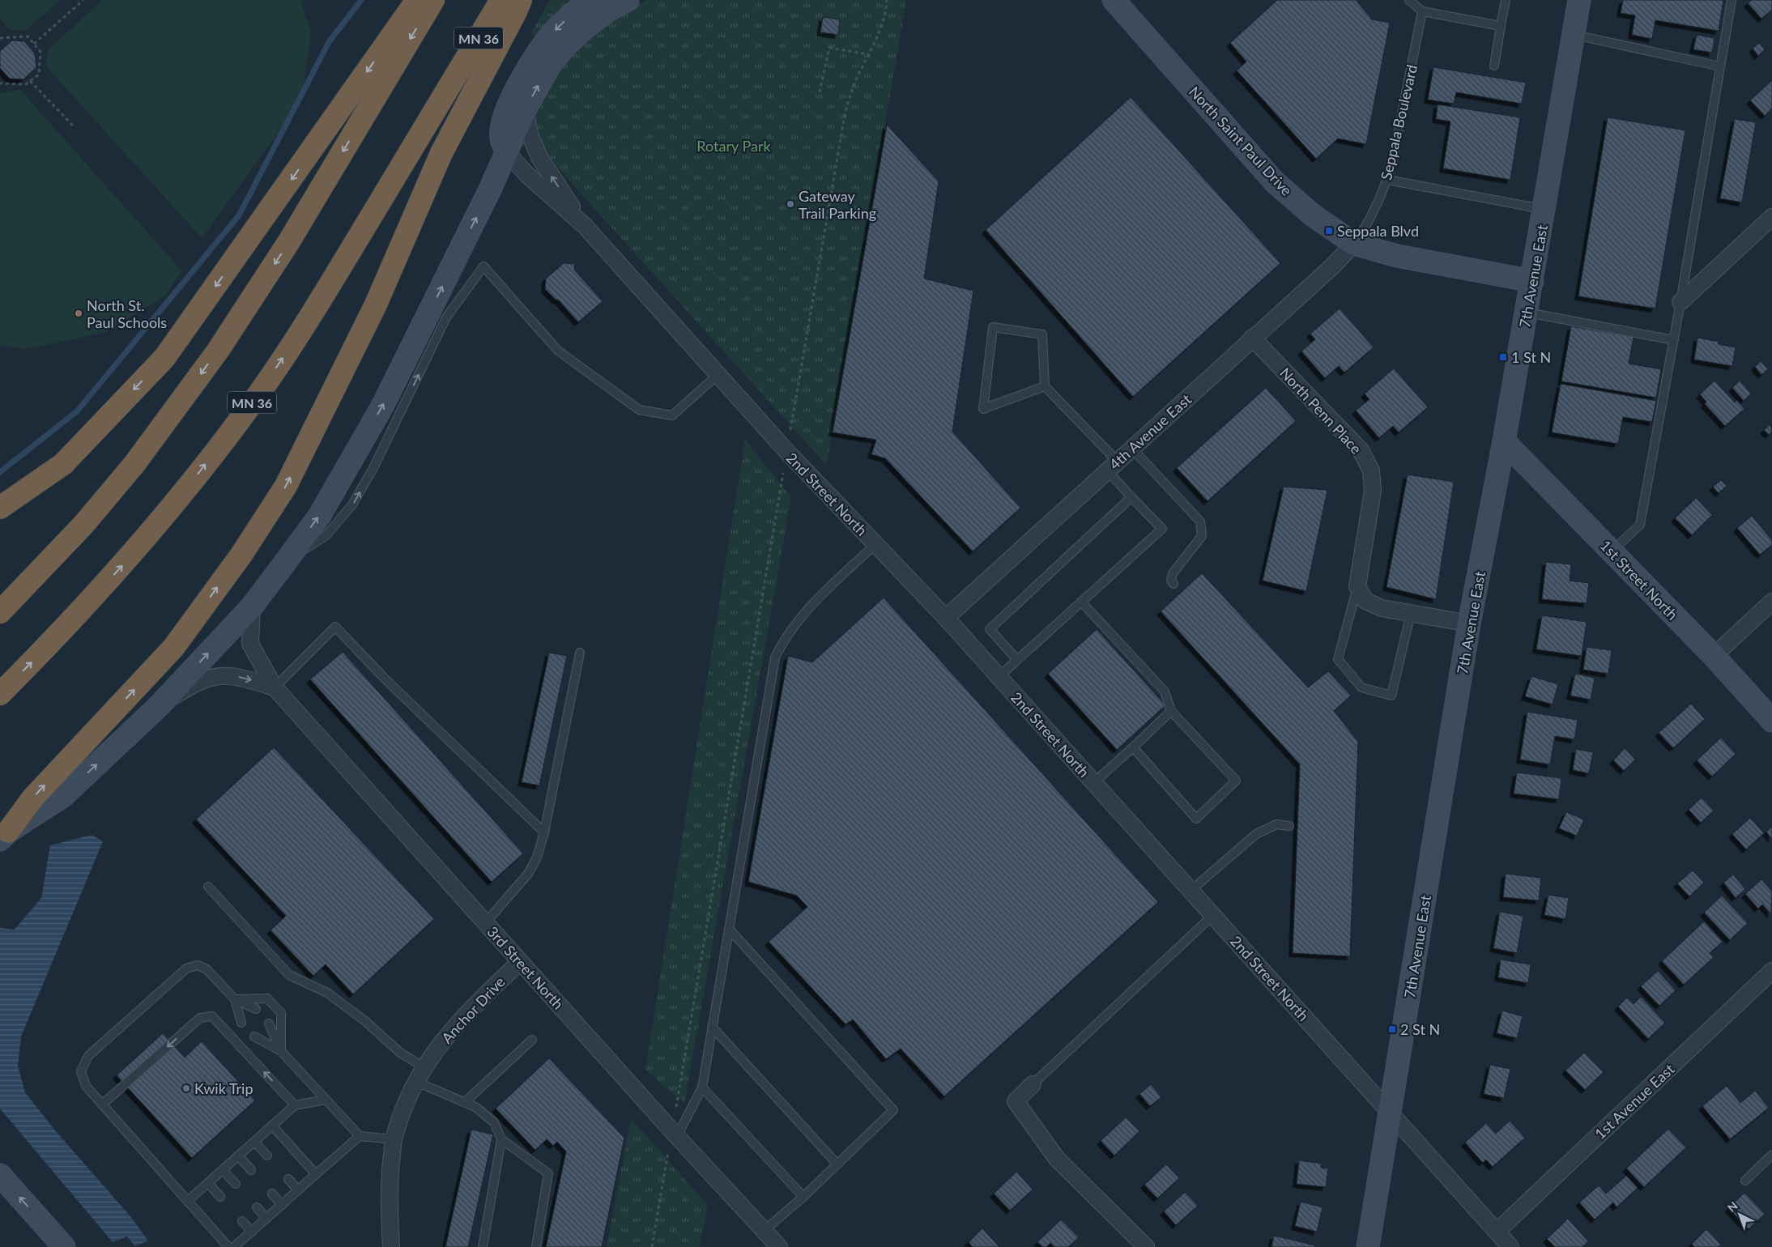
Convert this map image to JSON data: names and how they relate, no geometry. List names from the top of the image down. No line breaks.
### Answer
{"streets":{"highway":["MN 36"],"street":["North Saint Paul Drive","7th Avenue East","North Penn Place","4th Avenue East","2nd Street North","1st Street North","3rd Street North","Anchor Drive","1st Avenue East"],"lane":["Seppala Boulevard"]},"crossings":[["Seppala Boulevard","North Saint Paul Drive"],["Seppala Boulevard","4th Avenue East"],["North Saint Paul Drive","7th Avenue East"],["North Saint Paul Drive","4th Avenue East"],["7th Avenue East","2nd Street North"],["7th Avenue East","1st Street North"],["North Penn Place","4th Avenue East"],["4th Avenue East","2nd Street North"],["2nd Street North","1st Avenue East"],["3rd Street North","Anchor Drive"]],"parks":["Rotary Park"],"places":{"other":["Gateway Trail Parking","North St. Paul Schools","Kwik Trip"],"transit":["Seppala Blvd","1 St N","2 St N"]},"north":"top left"}
